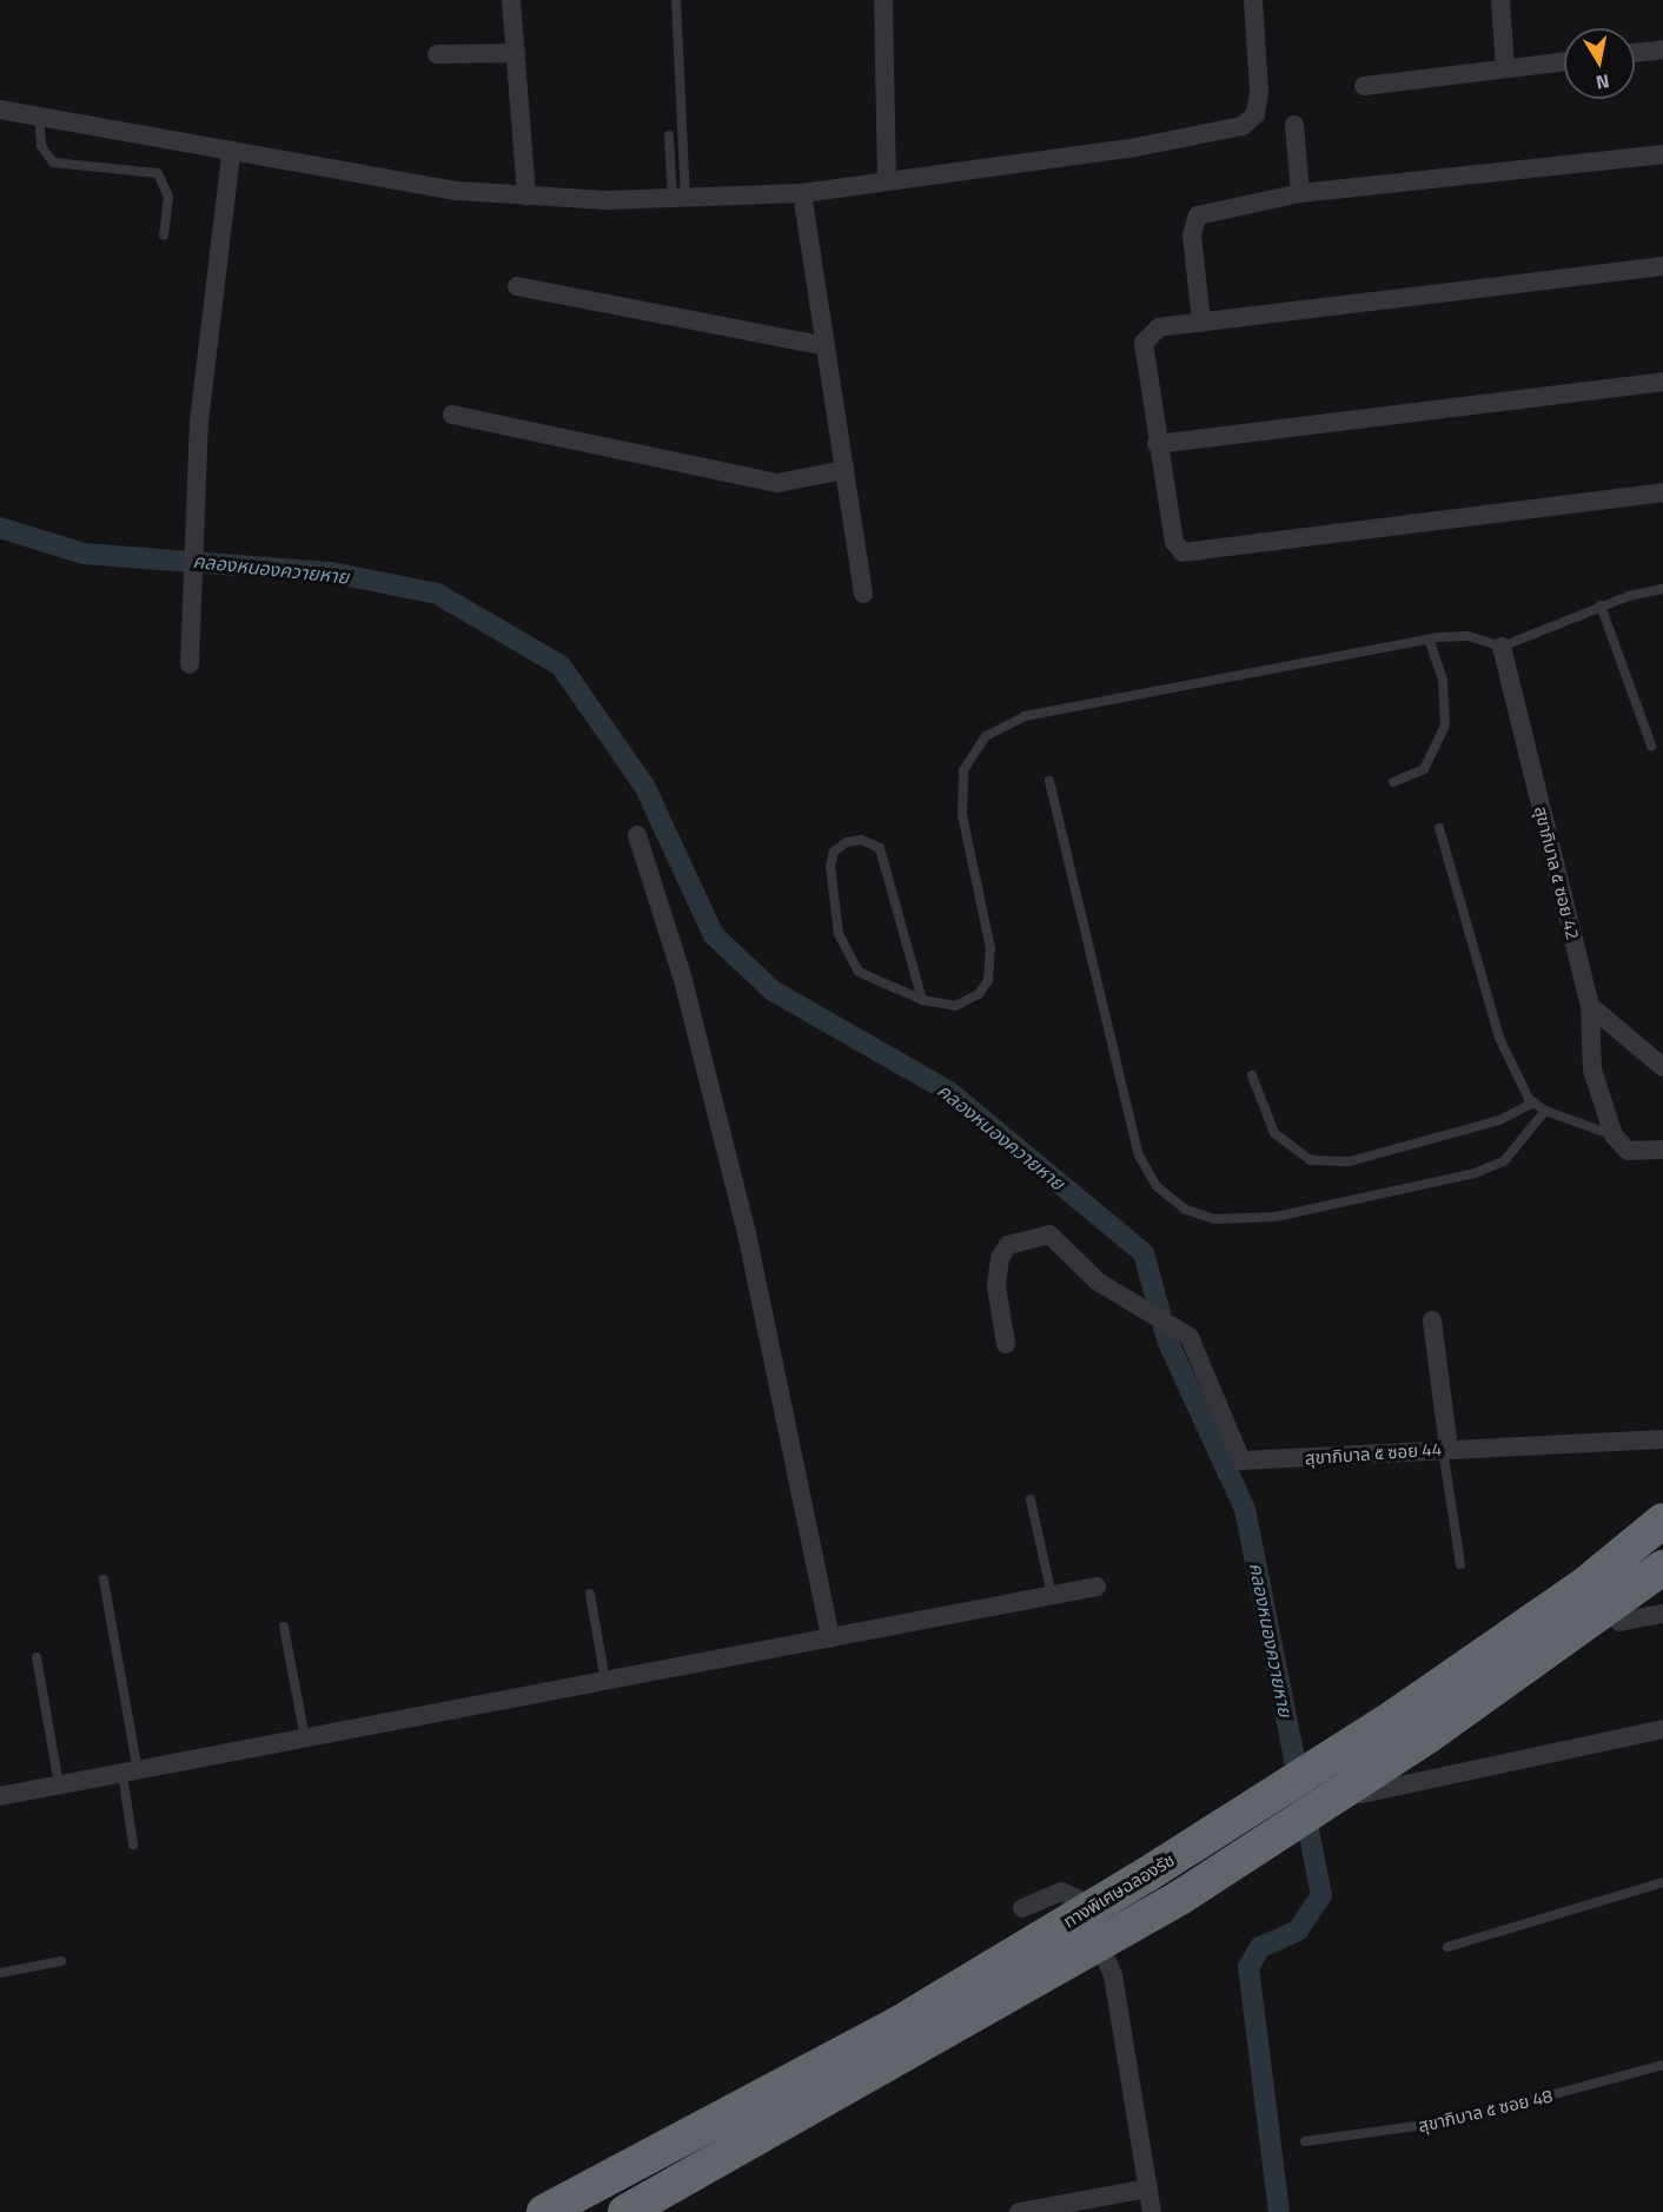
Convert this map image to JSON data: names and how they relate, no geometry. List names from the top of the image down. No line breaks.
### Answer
{"streets":{"highway":["ทางพิเศษฉลองรัช"],"street":["สุขาภิบาล ๕ ซอย 42","สุขาภิบาล ๕ ซอย 44"],"lane":["สุขาภิบาล ๕ ซอย 48"]},"water":["คลองหนองควายหาย"],"north":"bottom"}
